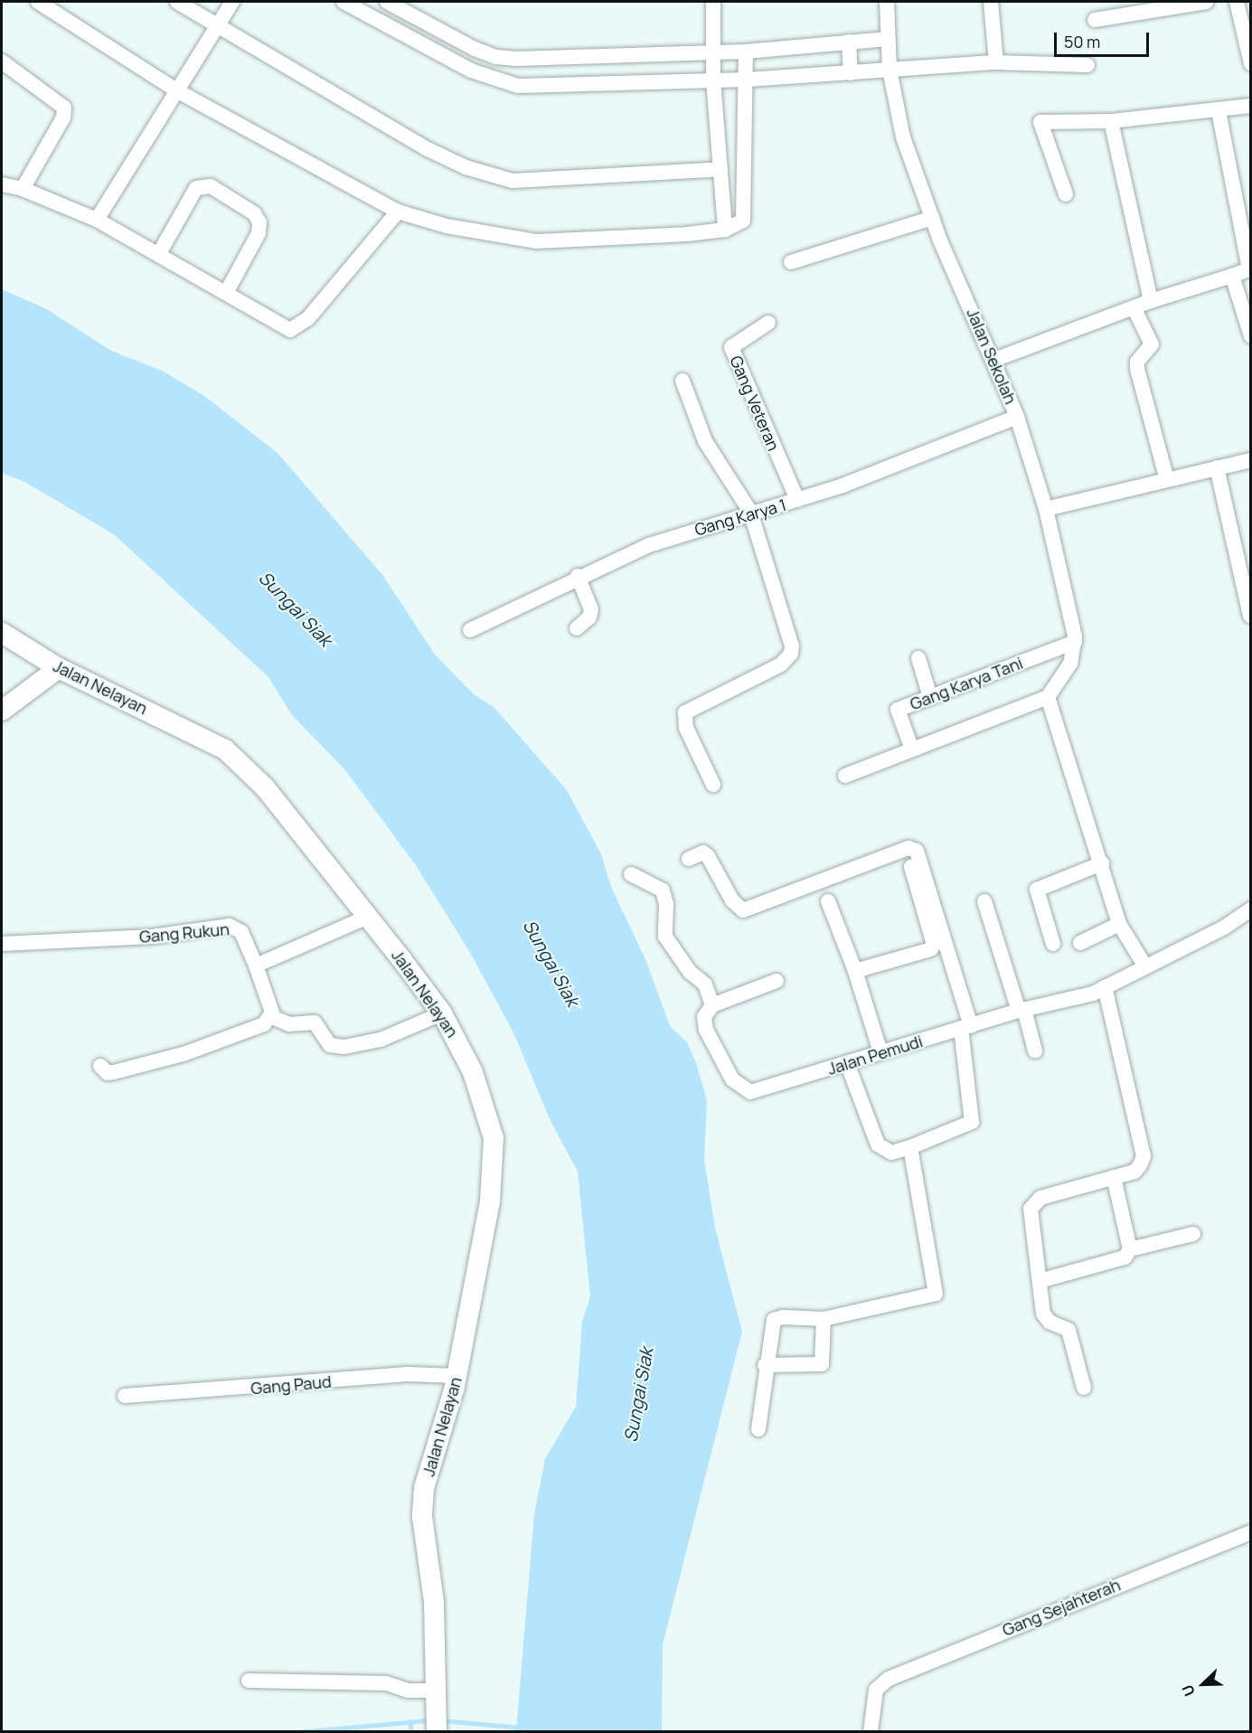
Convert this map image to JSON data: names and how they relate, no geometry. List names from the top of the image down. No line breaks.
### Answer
{"streets":{"main road":["Jalan Nelayan"],"street":["Jalan Sekolah","Gang Veteran","Gang Karya 1","Gang Karya Tani","Gang Rukun","Jalan Pemudi","Gang Paud","Gang Sejahterah"]},"crossings":[["Jalan Sekolah","Gang Karya 1"],["Jalan Sekolah","Gang Karya Tani"],["Gang Veteran","Gang Karya 1"],["Jalan Nelayan","Gang Paud"]],"water":["Sungai Siak"],"scale_bar":"50 m","north":"bottom left"}
